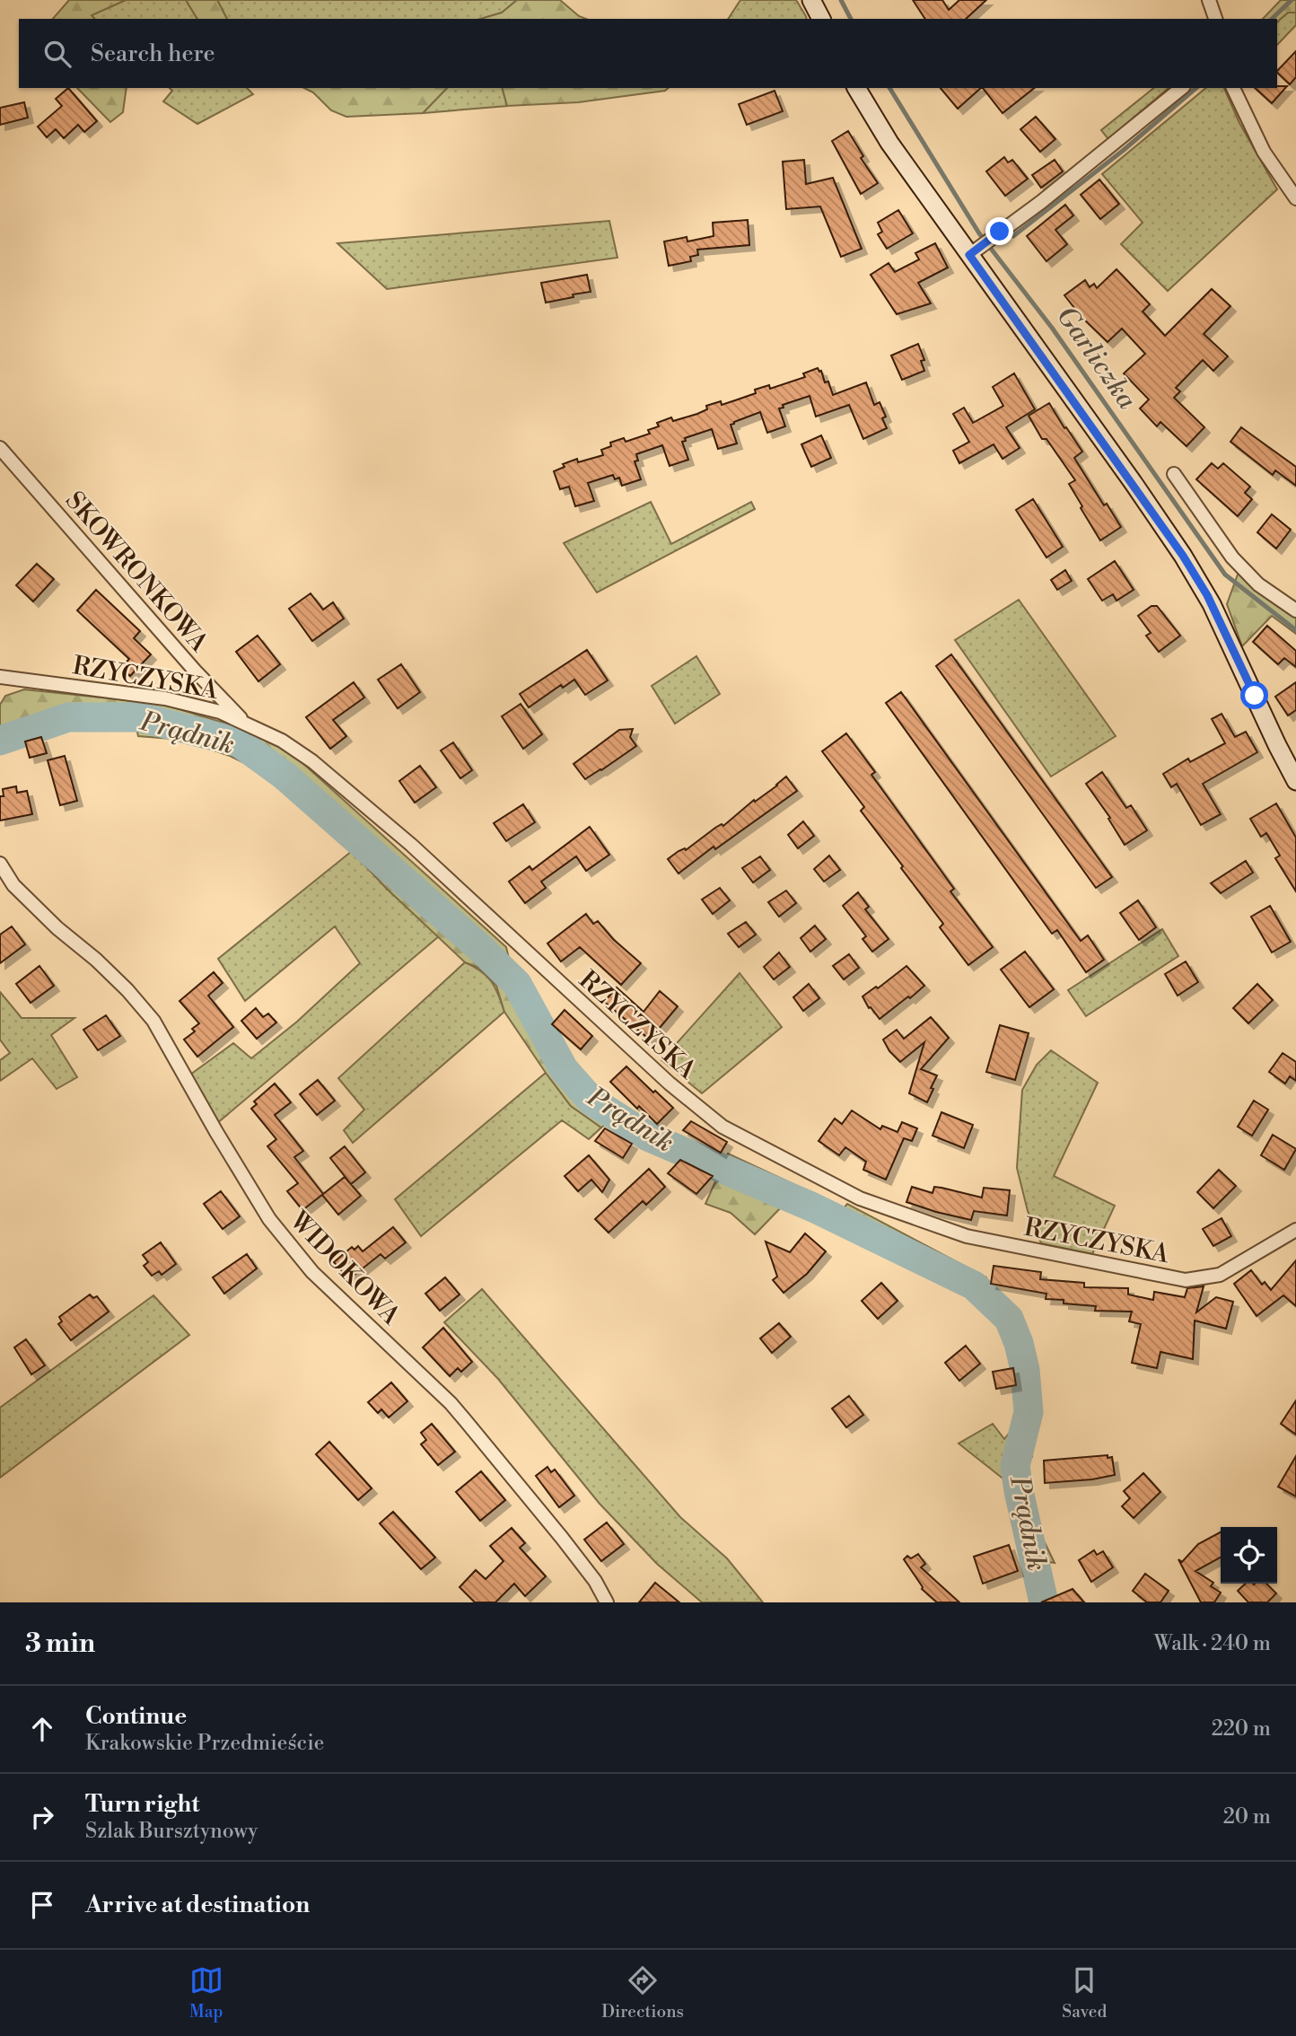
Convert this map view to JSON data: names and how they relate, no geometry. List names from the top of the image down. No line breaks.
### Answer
{"streets":{"street":["SKOWRONKOWA","RZYCZYSKA","WIDOKOWA"]},"crossings":[["SKOWRONKOWA","RZYCZYSKA"]],"water":["Garliczka","Prądnik"],"page":{"search":"Search here","heading":["3 min","Walk · 240 m"],"list":[["Continue","Krakowskie Przedmieście","220 m"],["Turn right","Szlak Bursztynowy","20 m"],"Arrive at destination"],"nav":["Map","Directions","Saved"]}}
